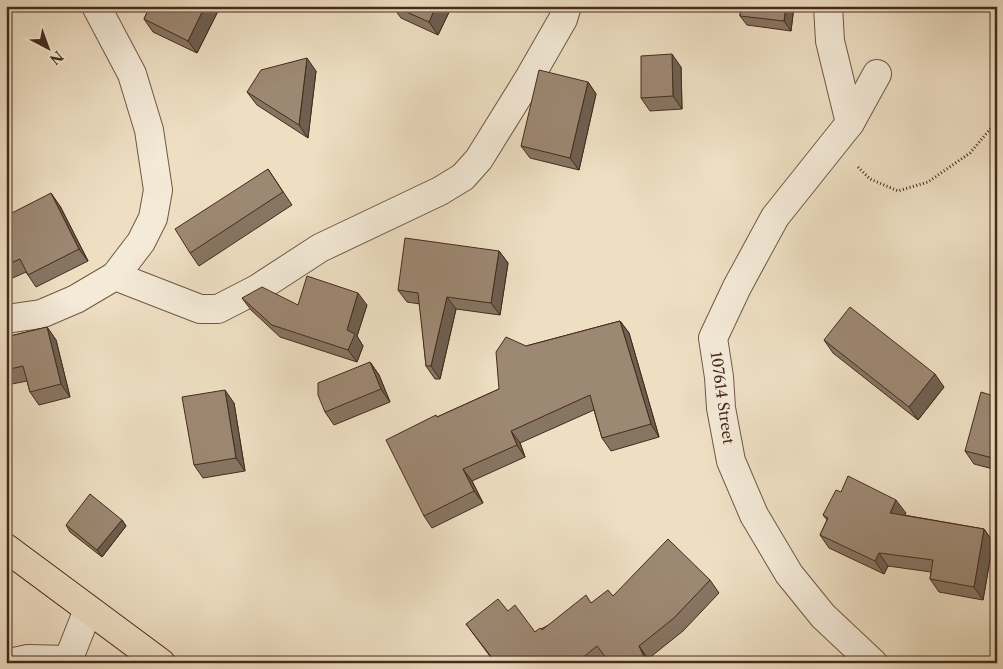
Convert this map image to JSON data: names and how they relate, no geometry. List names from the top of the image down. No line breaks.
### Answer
{"streets":{"street":["107614 Street"]},"north":"bottom right"}
